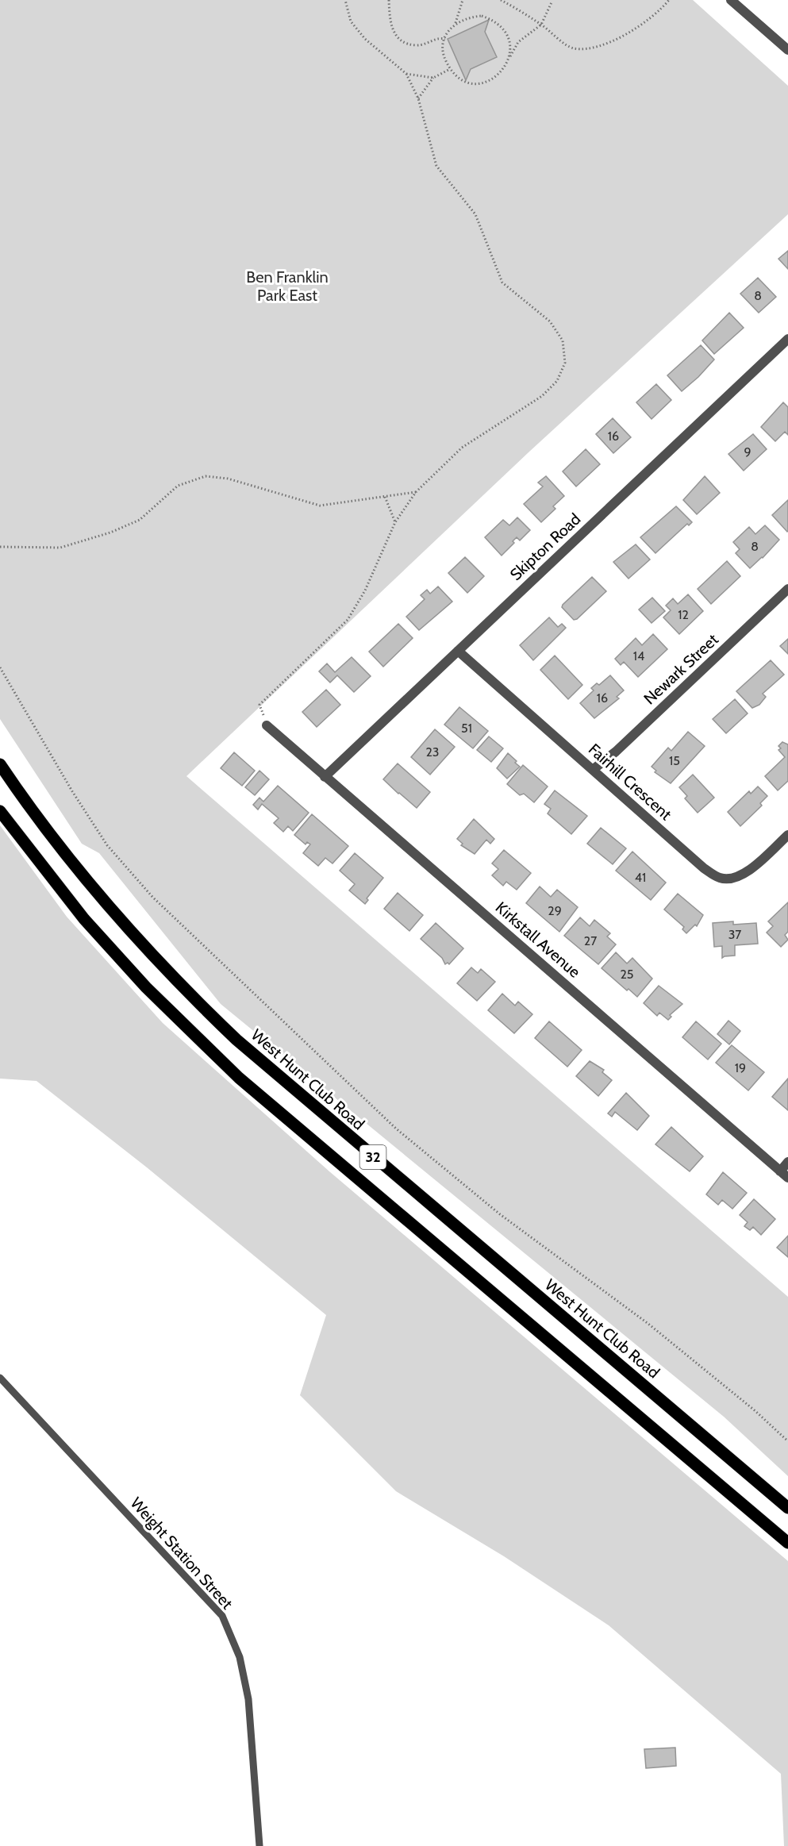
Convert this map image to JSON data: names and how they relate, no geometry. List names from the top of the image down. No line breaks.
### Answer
{"streets":{"main road":["West Hunt Club Road","32"],"street":["Skipton Road","Newark Street","Fairhill Crescent","Kirkstall Avenue"],"lane":["Weight Station Street"]},"crossings":[["Skipton Road","Fairhill Crescent"],["Skipton Road","Kirkstall Avenue"],["Newark Street","Fairhill Crescent"]],"parks":["Ben Franklin Park East"],"house_numbers":["8","16","9","8","12","14","16","51","23","15","41","29","37","27","25","19"]}
